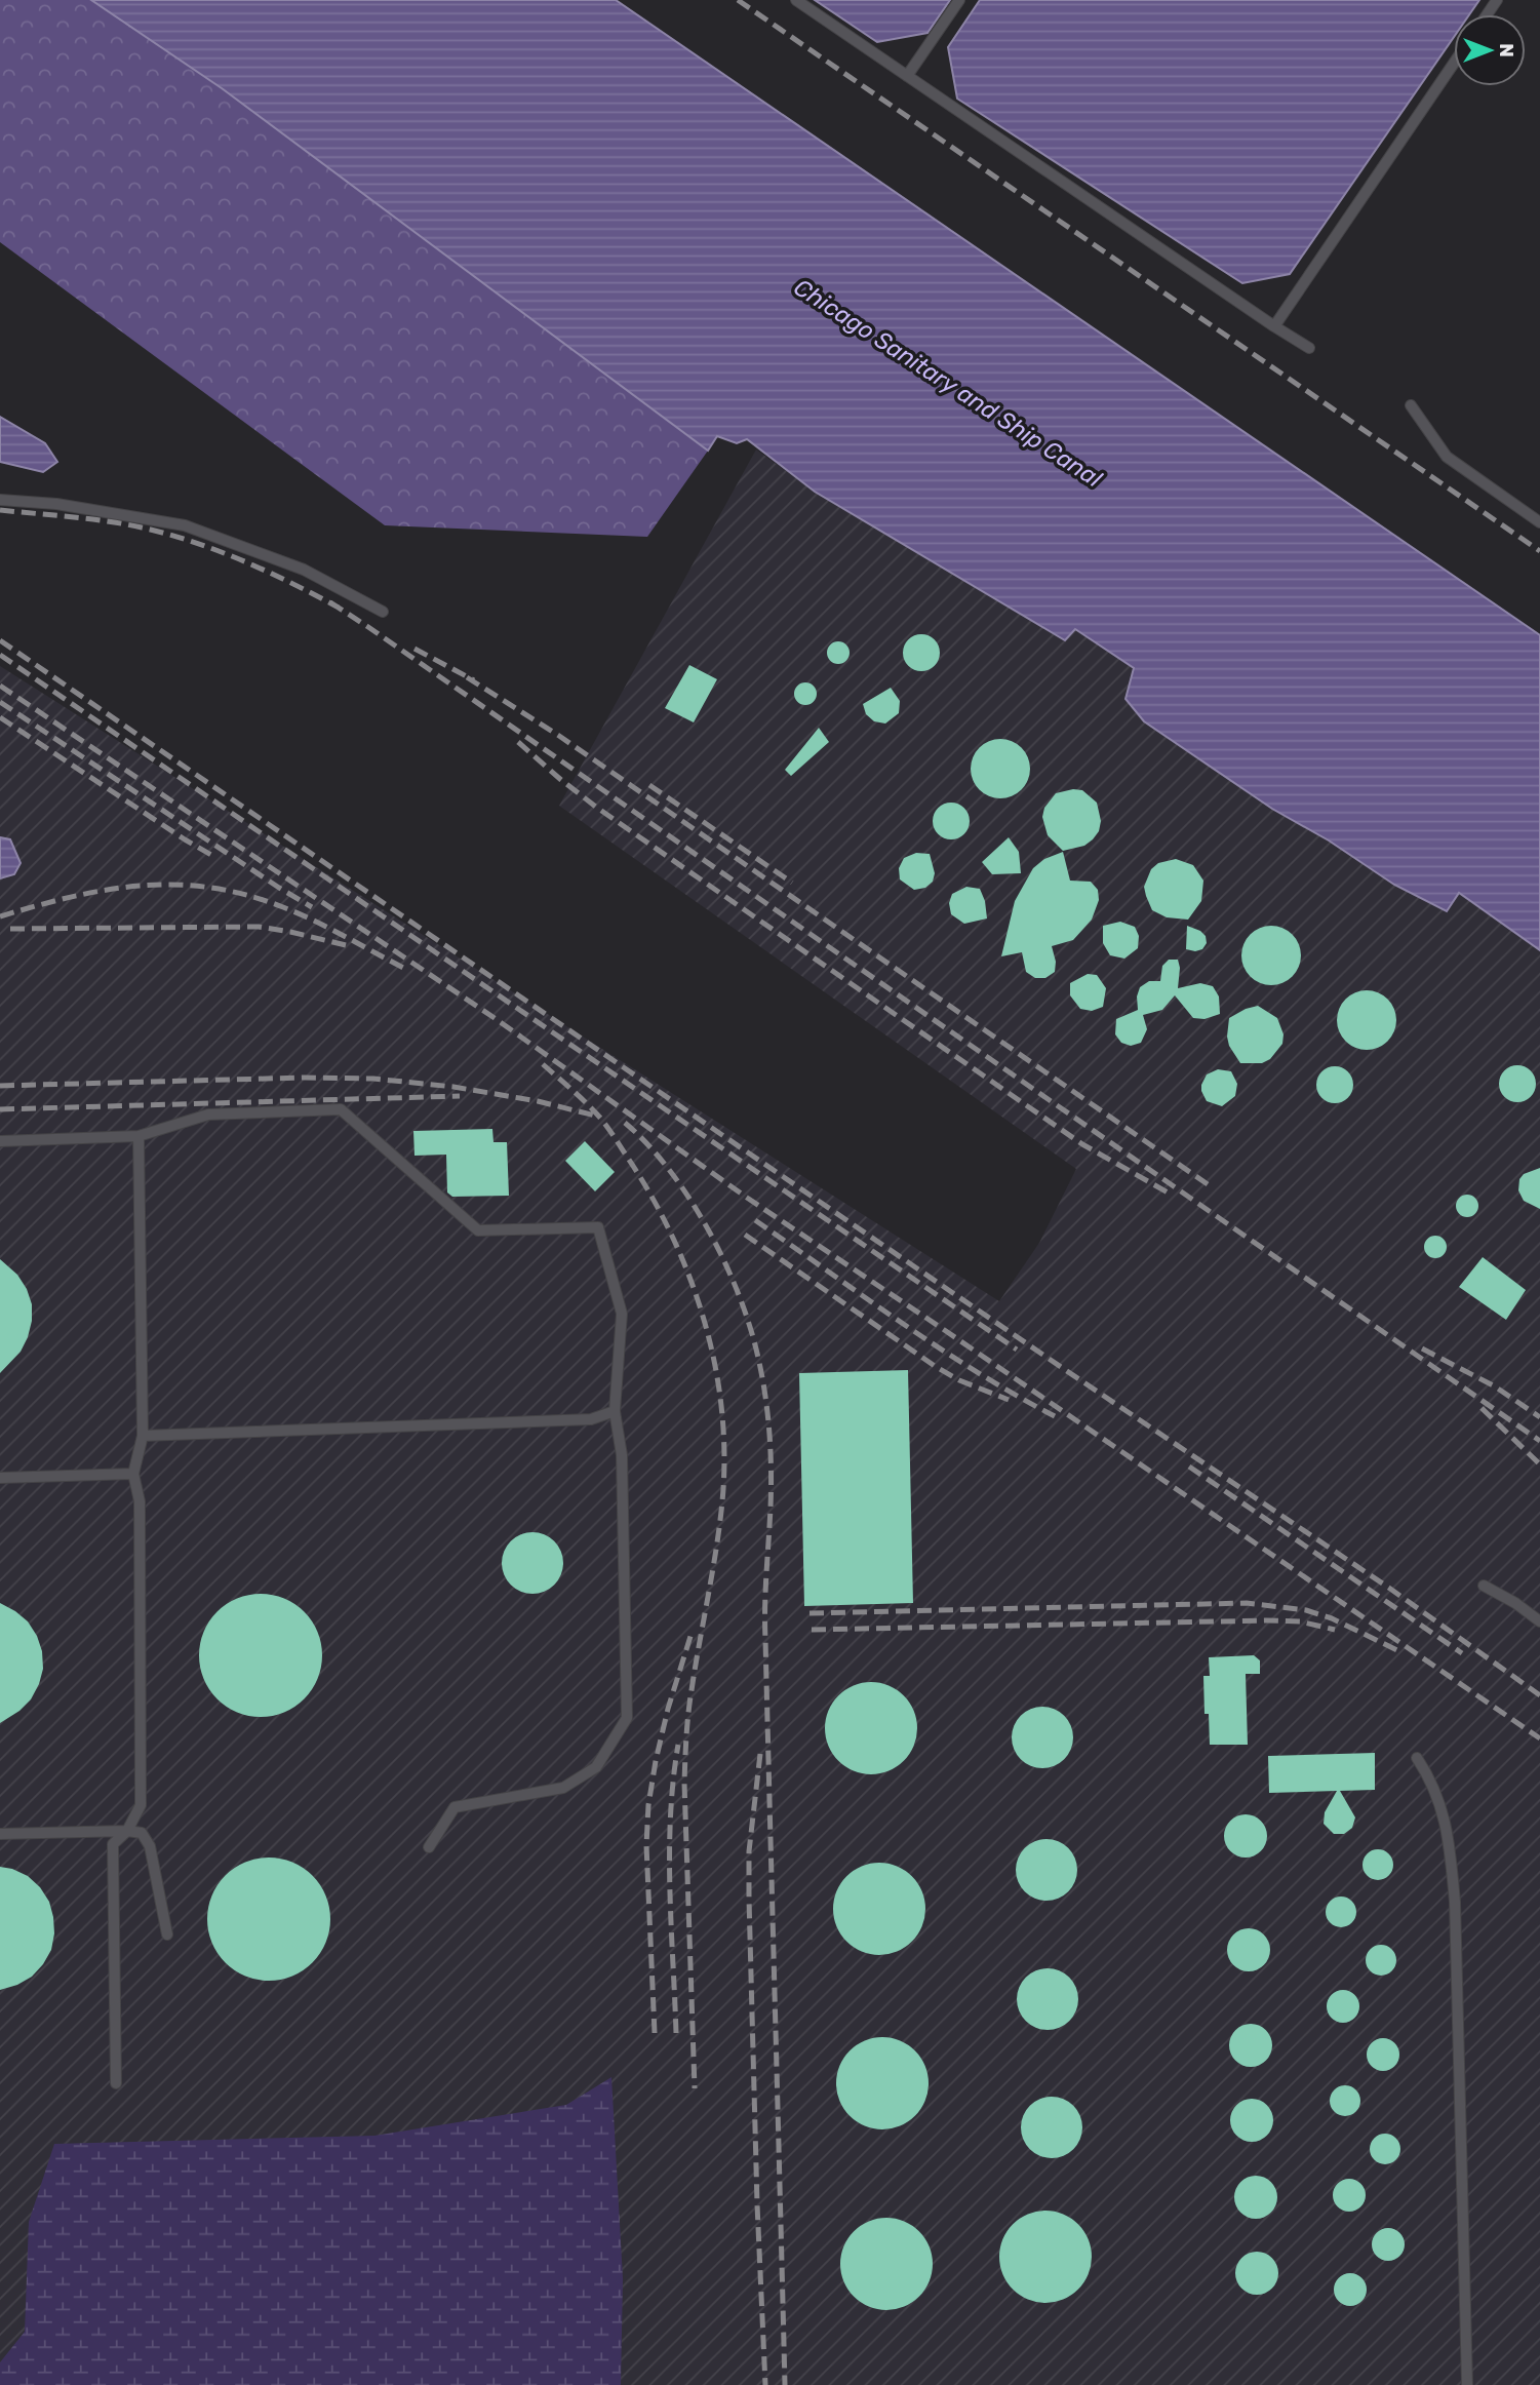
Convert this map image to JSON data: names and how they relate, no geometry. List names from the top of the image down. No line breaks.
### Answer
{"water":["Chicago Sanitary and Ship Canal"],"north":"right"}
